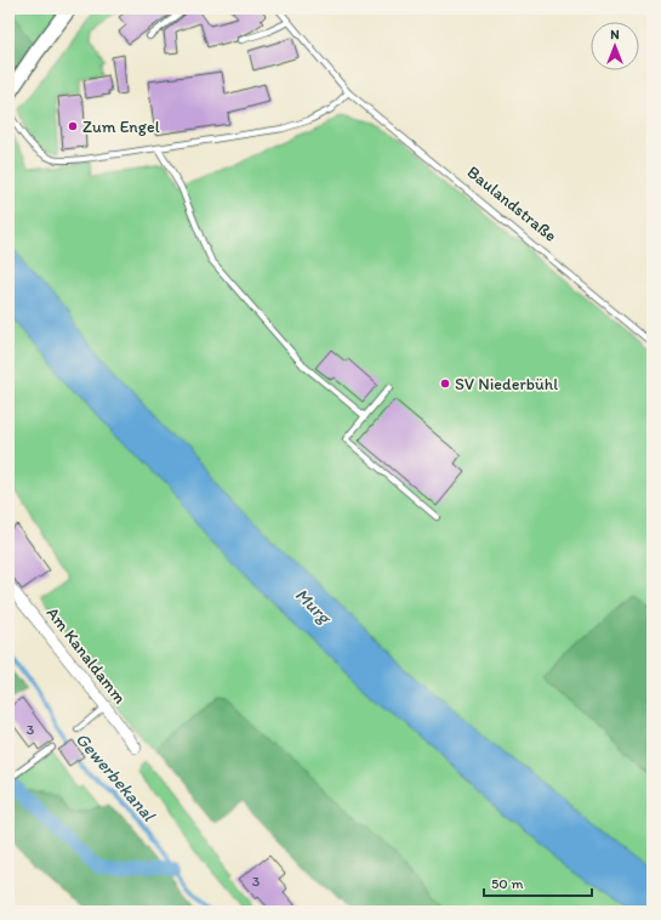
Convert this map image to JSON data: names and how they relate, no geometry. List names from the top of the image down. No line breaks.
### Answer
{"streets":{"street":["Am Kanaldamm"],"lane":["Baulandstraße"]},"water":["Murg","Gewerbekanal"],"places":["Zum Engel","SV Niederbühl"],"house_numbers":["3","3"],"scale_bar":"50 m","north":"top"}
